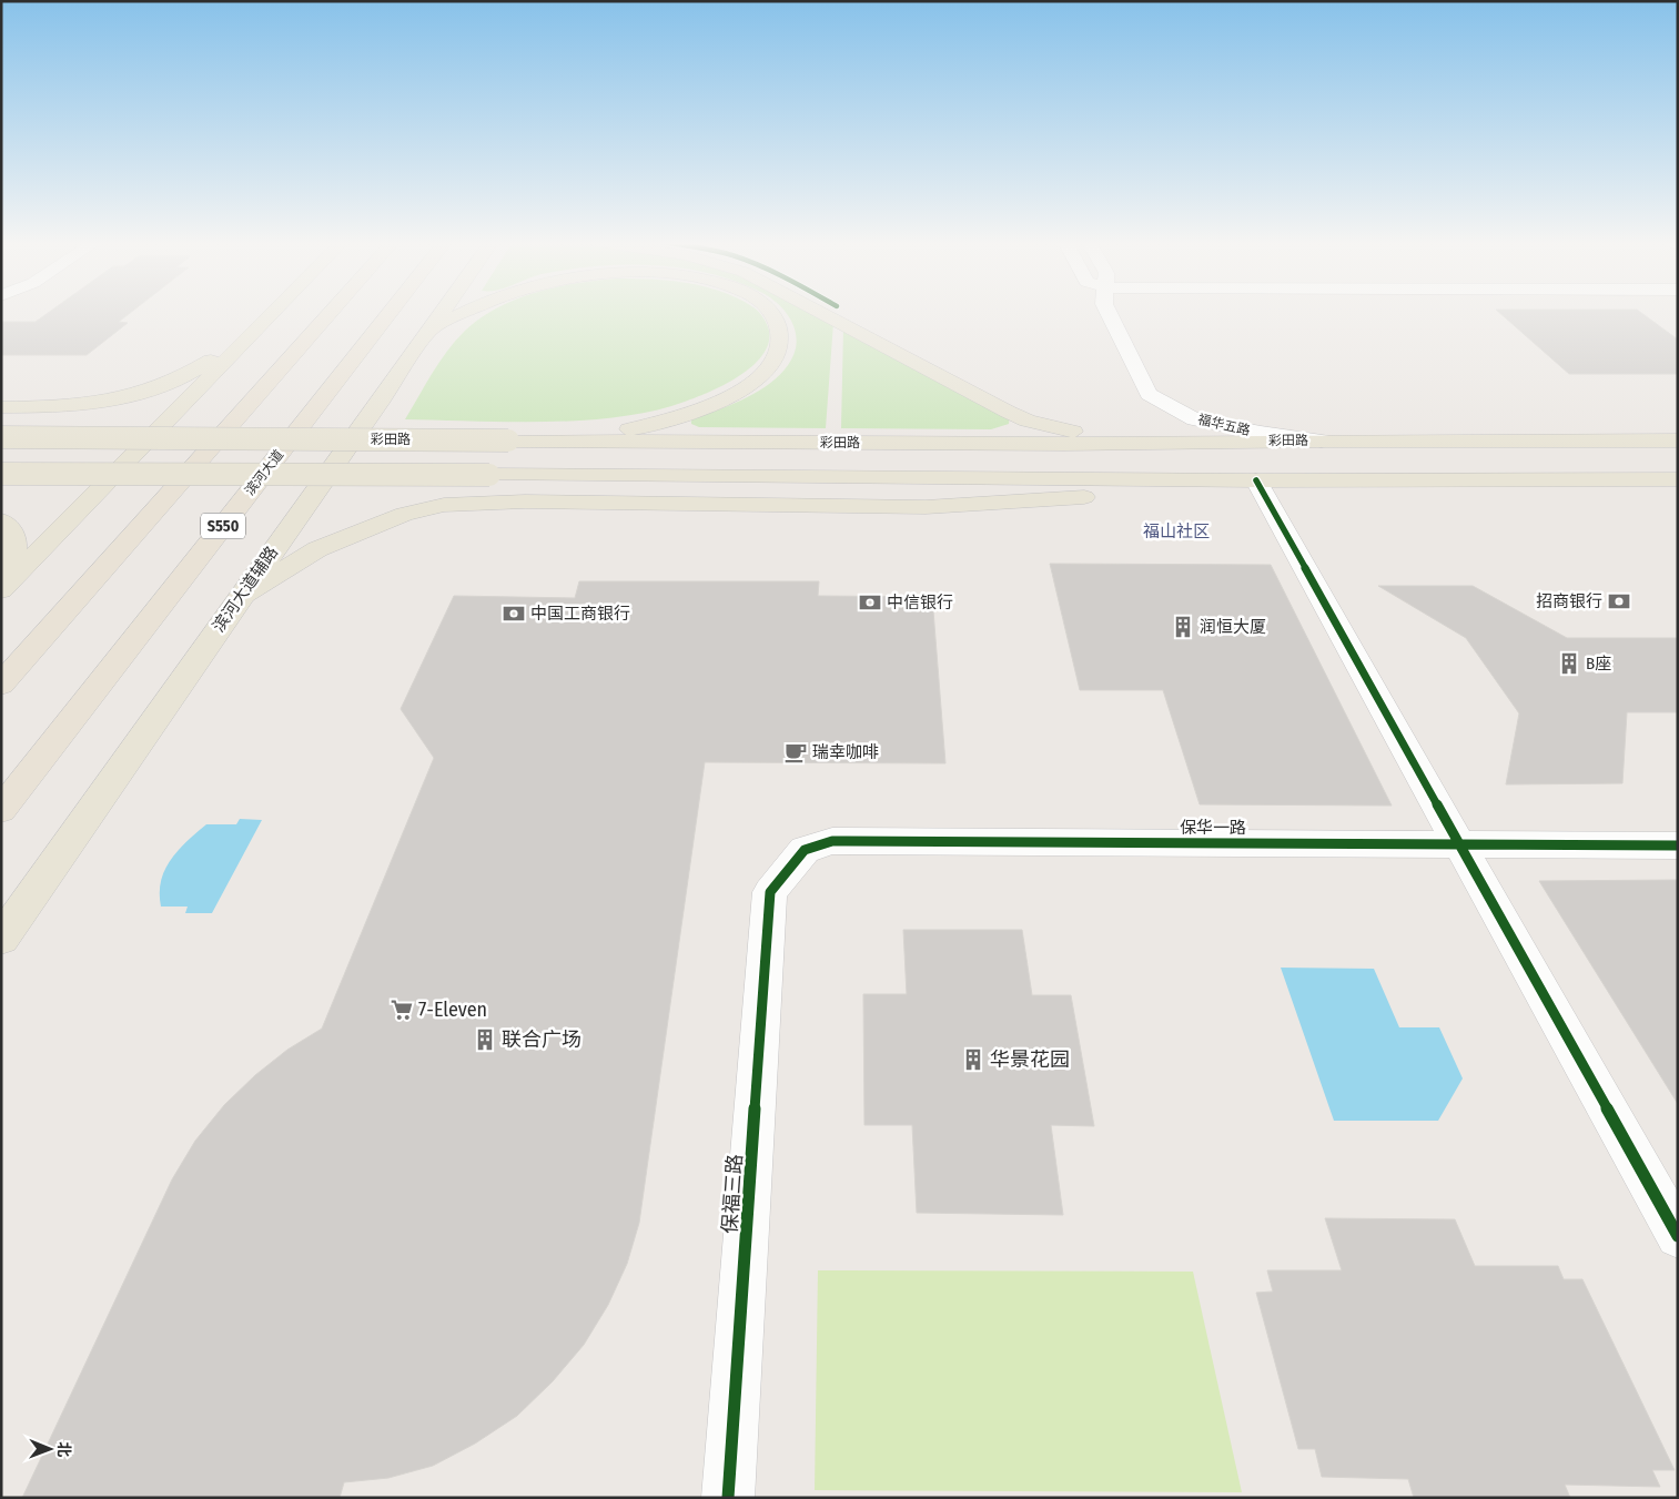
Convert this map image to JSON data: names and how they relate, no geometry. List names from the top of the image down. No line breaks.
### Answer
{"streets":{"highway":["滨河大道","S550"],"main road":["彩田路","滨河大道辅路"],"street":["福华五路","保华一路","保福三路"]},"crossings":[["福华五路","彩田路"],["保华一路","保福三路"]],"districts":["福山社区"],"places":{"bank":["招商银行","中信银行","中国工商银行"],"building":["润恒大厦","B座","联合广场","华景花园"],"cafe":["瑞幸咖啡"],"supermarket":["7-Eleven"]},"north":"right"}
